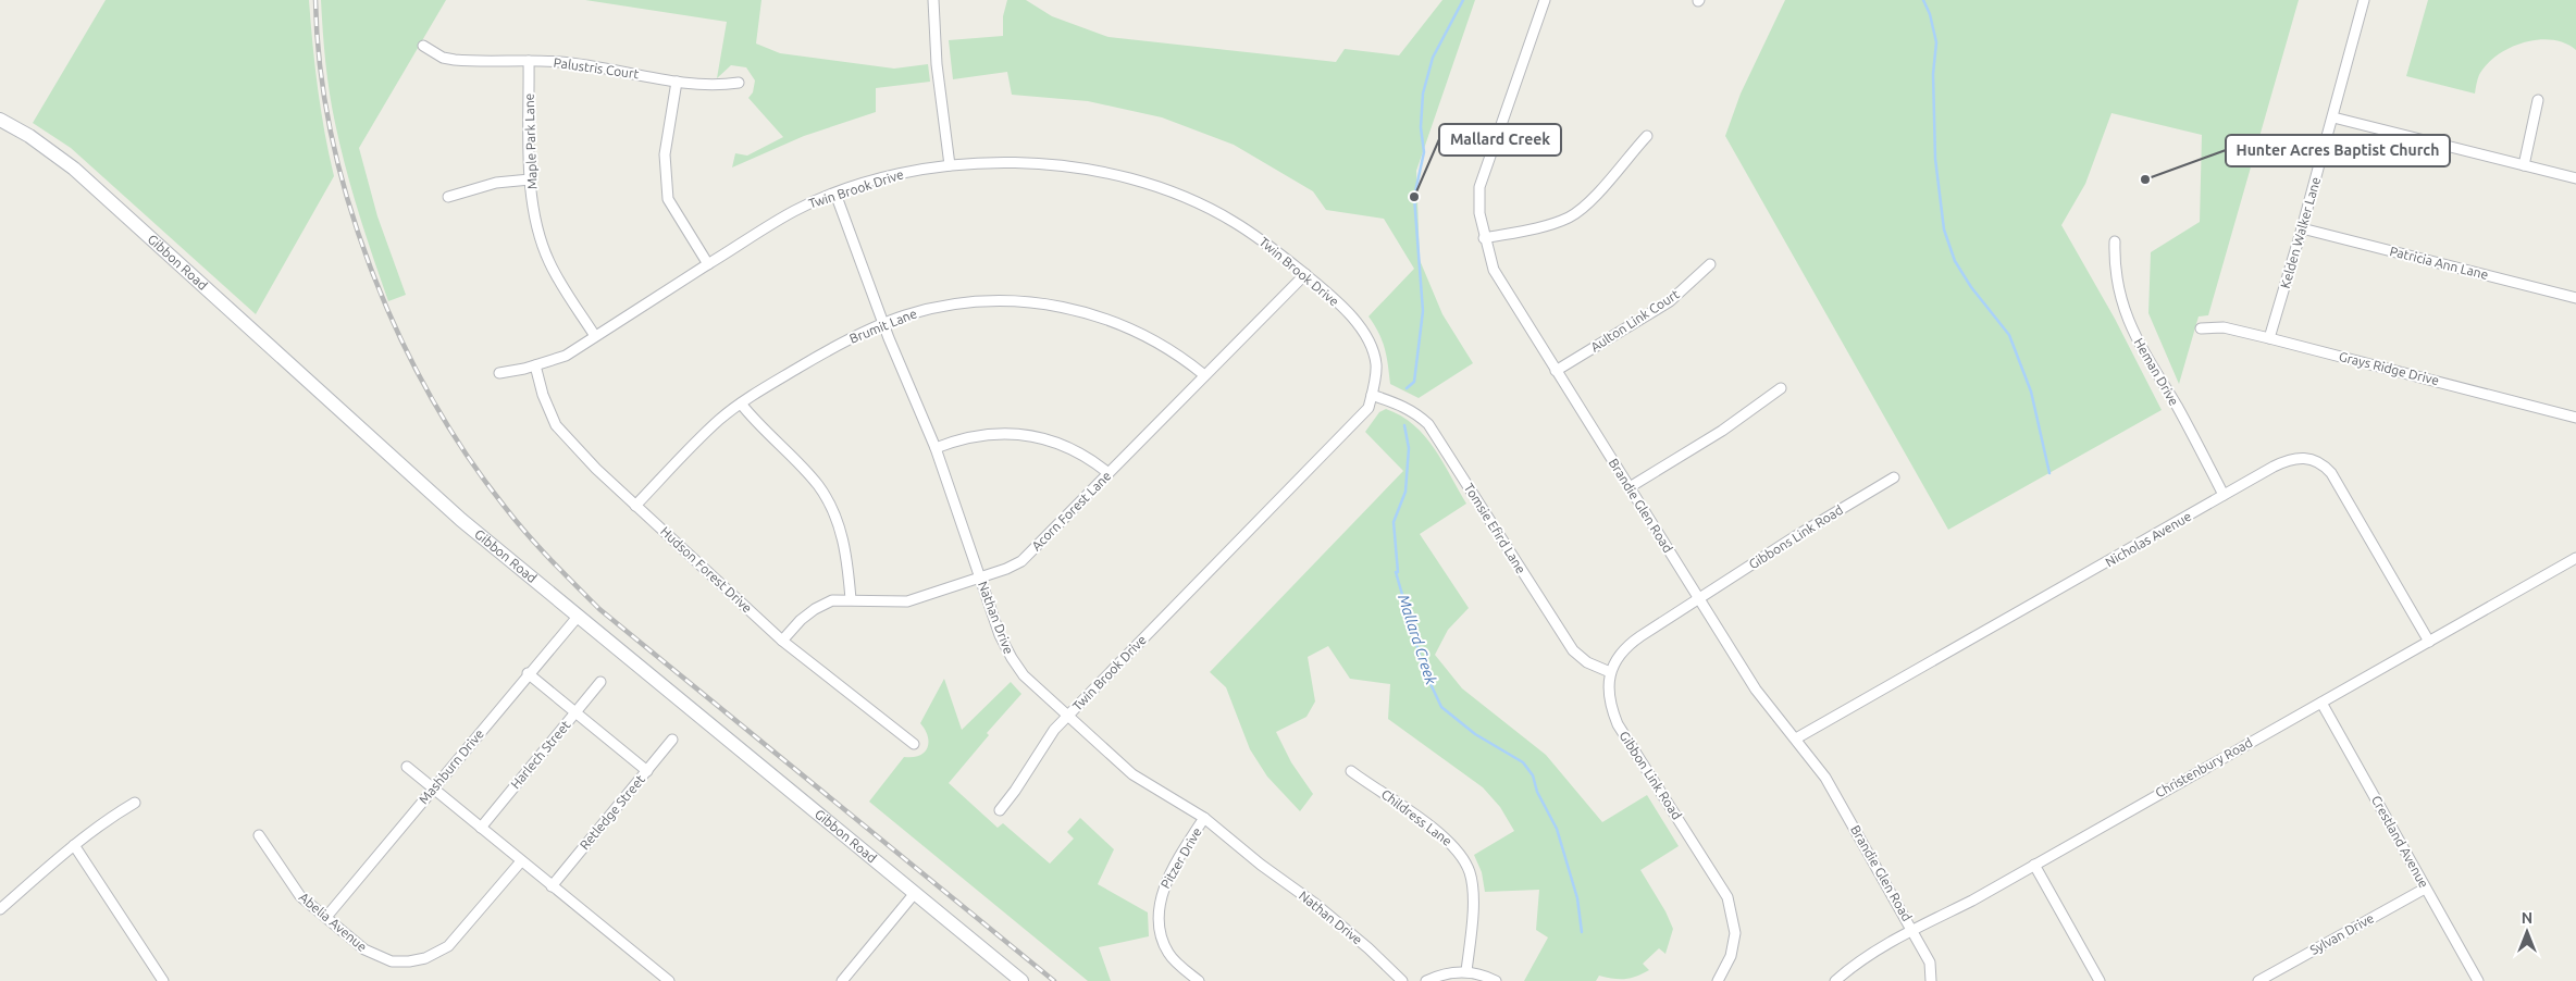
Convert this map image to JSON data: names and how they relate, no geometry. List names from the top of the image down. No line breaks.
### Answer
{"streets":{"main road":["Gibbon Road"],"street":["Palustris Court","Maple Park Lane","Twin Brook Drive","Kelden Walker Lane","Patricia Ann Lane","Aulton Link Court","Brumit Lane","Grays Ridge Drive","Heman Drive","Brandie Glen Road","Acorn Forest Lane","Tomsie Efird Lane","Gibbons Link Road","Nicholas Avenue","Hudson Forest Drive","Nathan Drive","Harlech Street","Mashburn Drive","Christenbury Road","Gibbon Link Road","Retledge Street","Childress Lane","Crestland Avenue","Pitzer Drive","Abelia Avenue","Sylvan Drive"]},"crossings":[["Palustris Court","Maple Park Lane"],["Maple Park Lane","Twin Brook Drive"],["Twin Brook Drive","Acorn Forest Lane"],["Twin Brook Drive","Tomsie Efird Lane"],["Twin Brook Drive","Hudson Forest Drive"],["Twin Brook Drive","Nathan Drive"],["Kelden Walker Lane","Patricia Ann Lane"],["Kelden Walker Lane","Grays Ridge Drive"],["Gibbon Road","Mashburn Drive"],["Aulton Link Court","Brandie Glen Road"],["Brumit Lane","Acorn Forest Lane"],["Brumit Lane","Hudson Forest Drive"],["Brumit Lane","Nathan Drive"],["Heman Drive","Nicholas Avenue"],["Brandie Glen Road","Gibbons Link Road"],["Brandie Glen Road","Nicholas Avenue"],["Brandie Glen Road","Christenbury Road"],["Acorn Forest Lane","Hudson Forest Drive"],["Acorn Forest Lane","Nathan Drive"],["Tomsie Efird Lane","Gibbon Link Road"],["Nicholas Avenue","Christenbury Road"],["Nathan Drive","Pitzer Drive"],["Mashburn Drive","Abelia Avenue"],["Christenbury Road","Crestland Avenue"],["Crestland Avenue","Sylvan Drive"]],"water":["Mallard Creek"],"places":["Hunter Acres Baptist Church","Mallard Creek"],"north":"top"}
